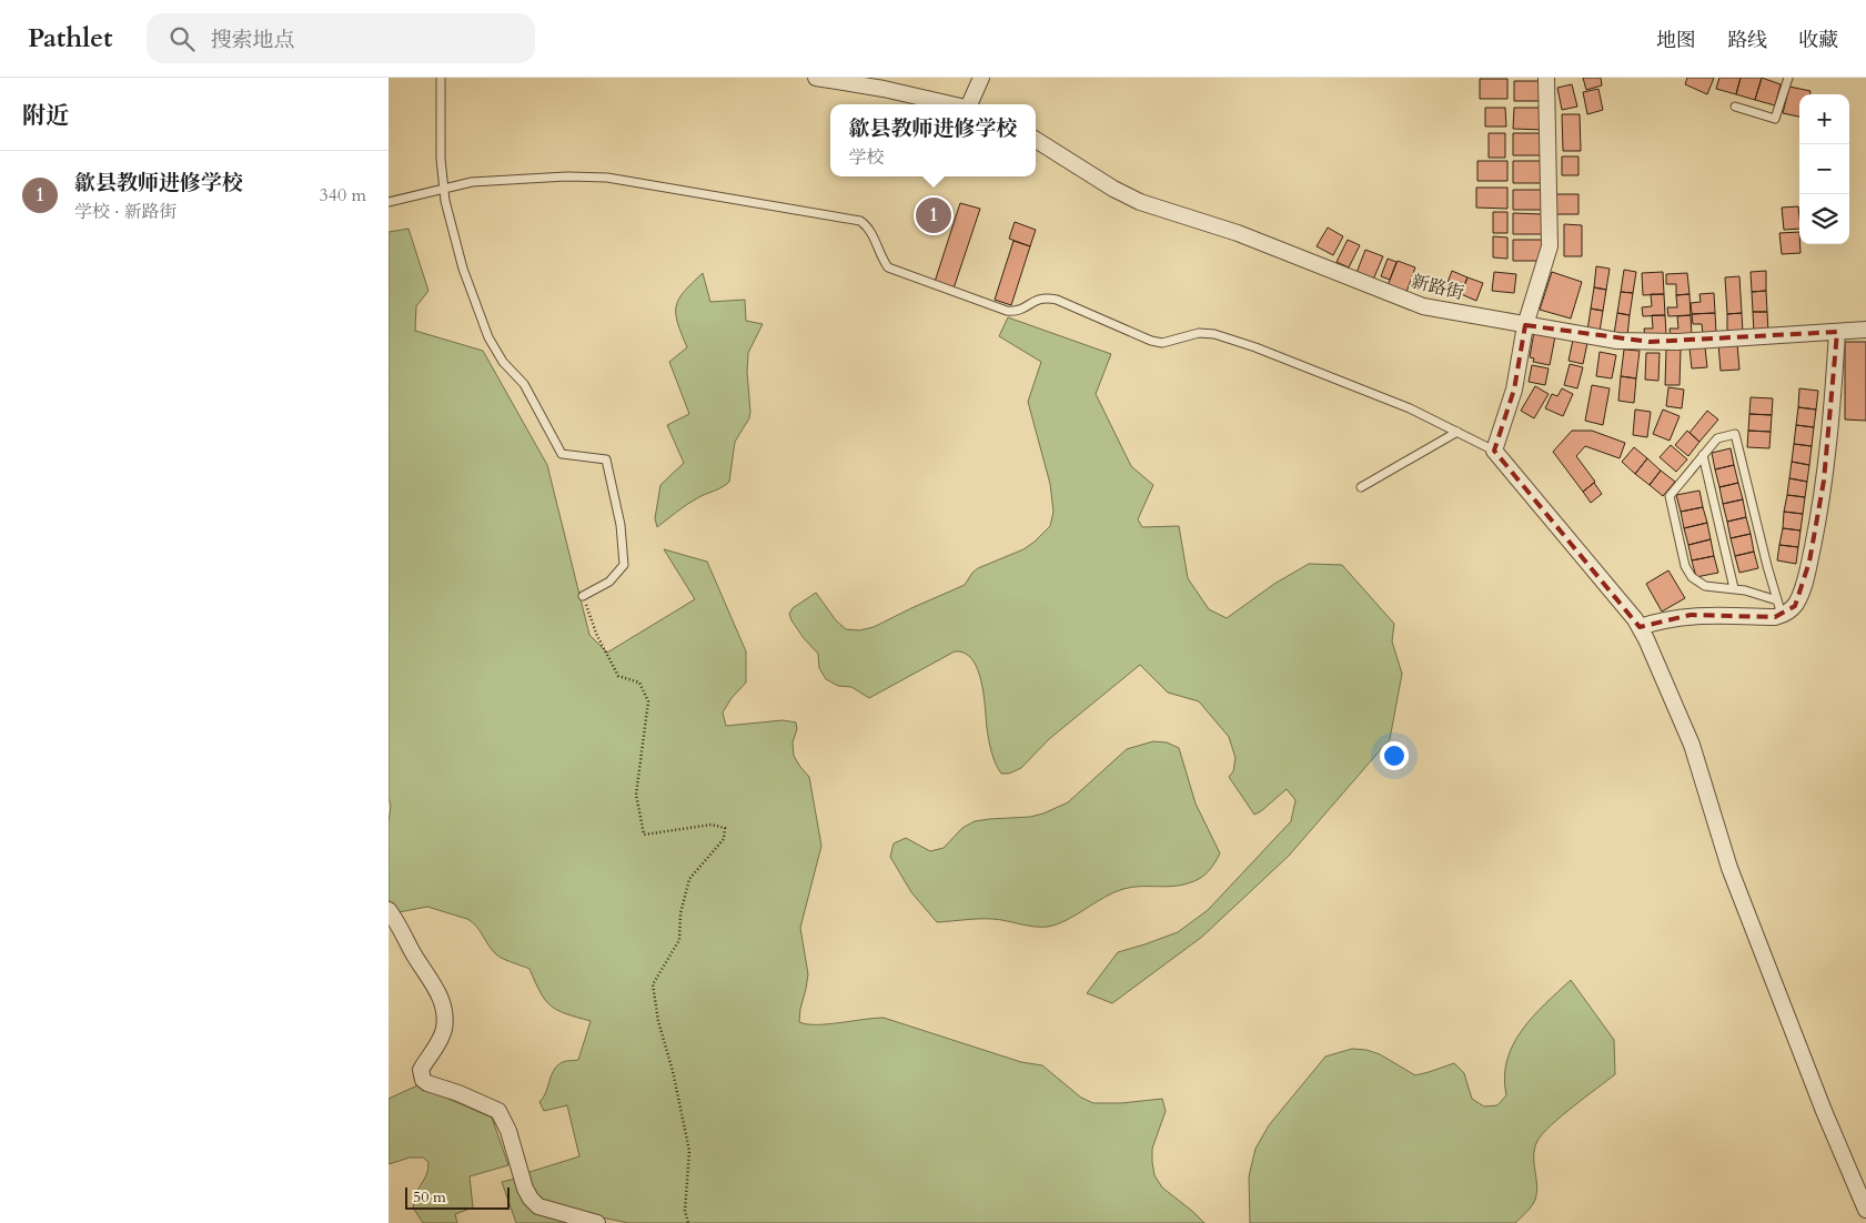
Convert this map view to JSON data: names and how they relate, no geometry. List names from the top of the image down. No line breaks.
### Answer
{"streets":{"street":["新路街"]},"scale_bar":"50 m","page":{"header":"Pathlet","search":"搜索地点","nav":["地图","路线","收藏"],"heading":"附近","map_buttons":["+","−"],"popup":["歙县教师进修学校","学校"],"list":[{"mark":"1","name":"歙县教师进修学校","note":"学校 · 新路街","value":"340 m"}],"pins":"1","scale":"50 m"}}
